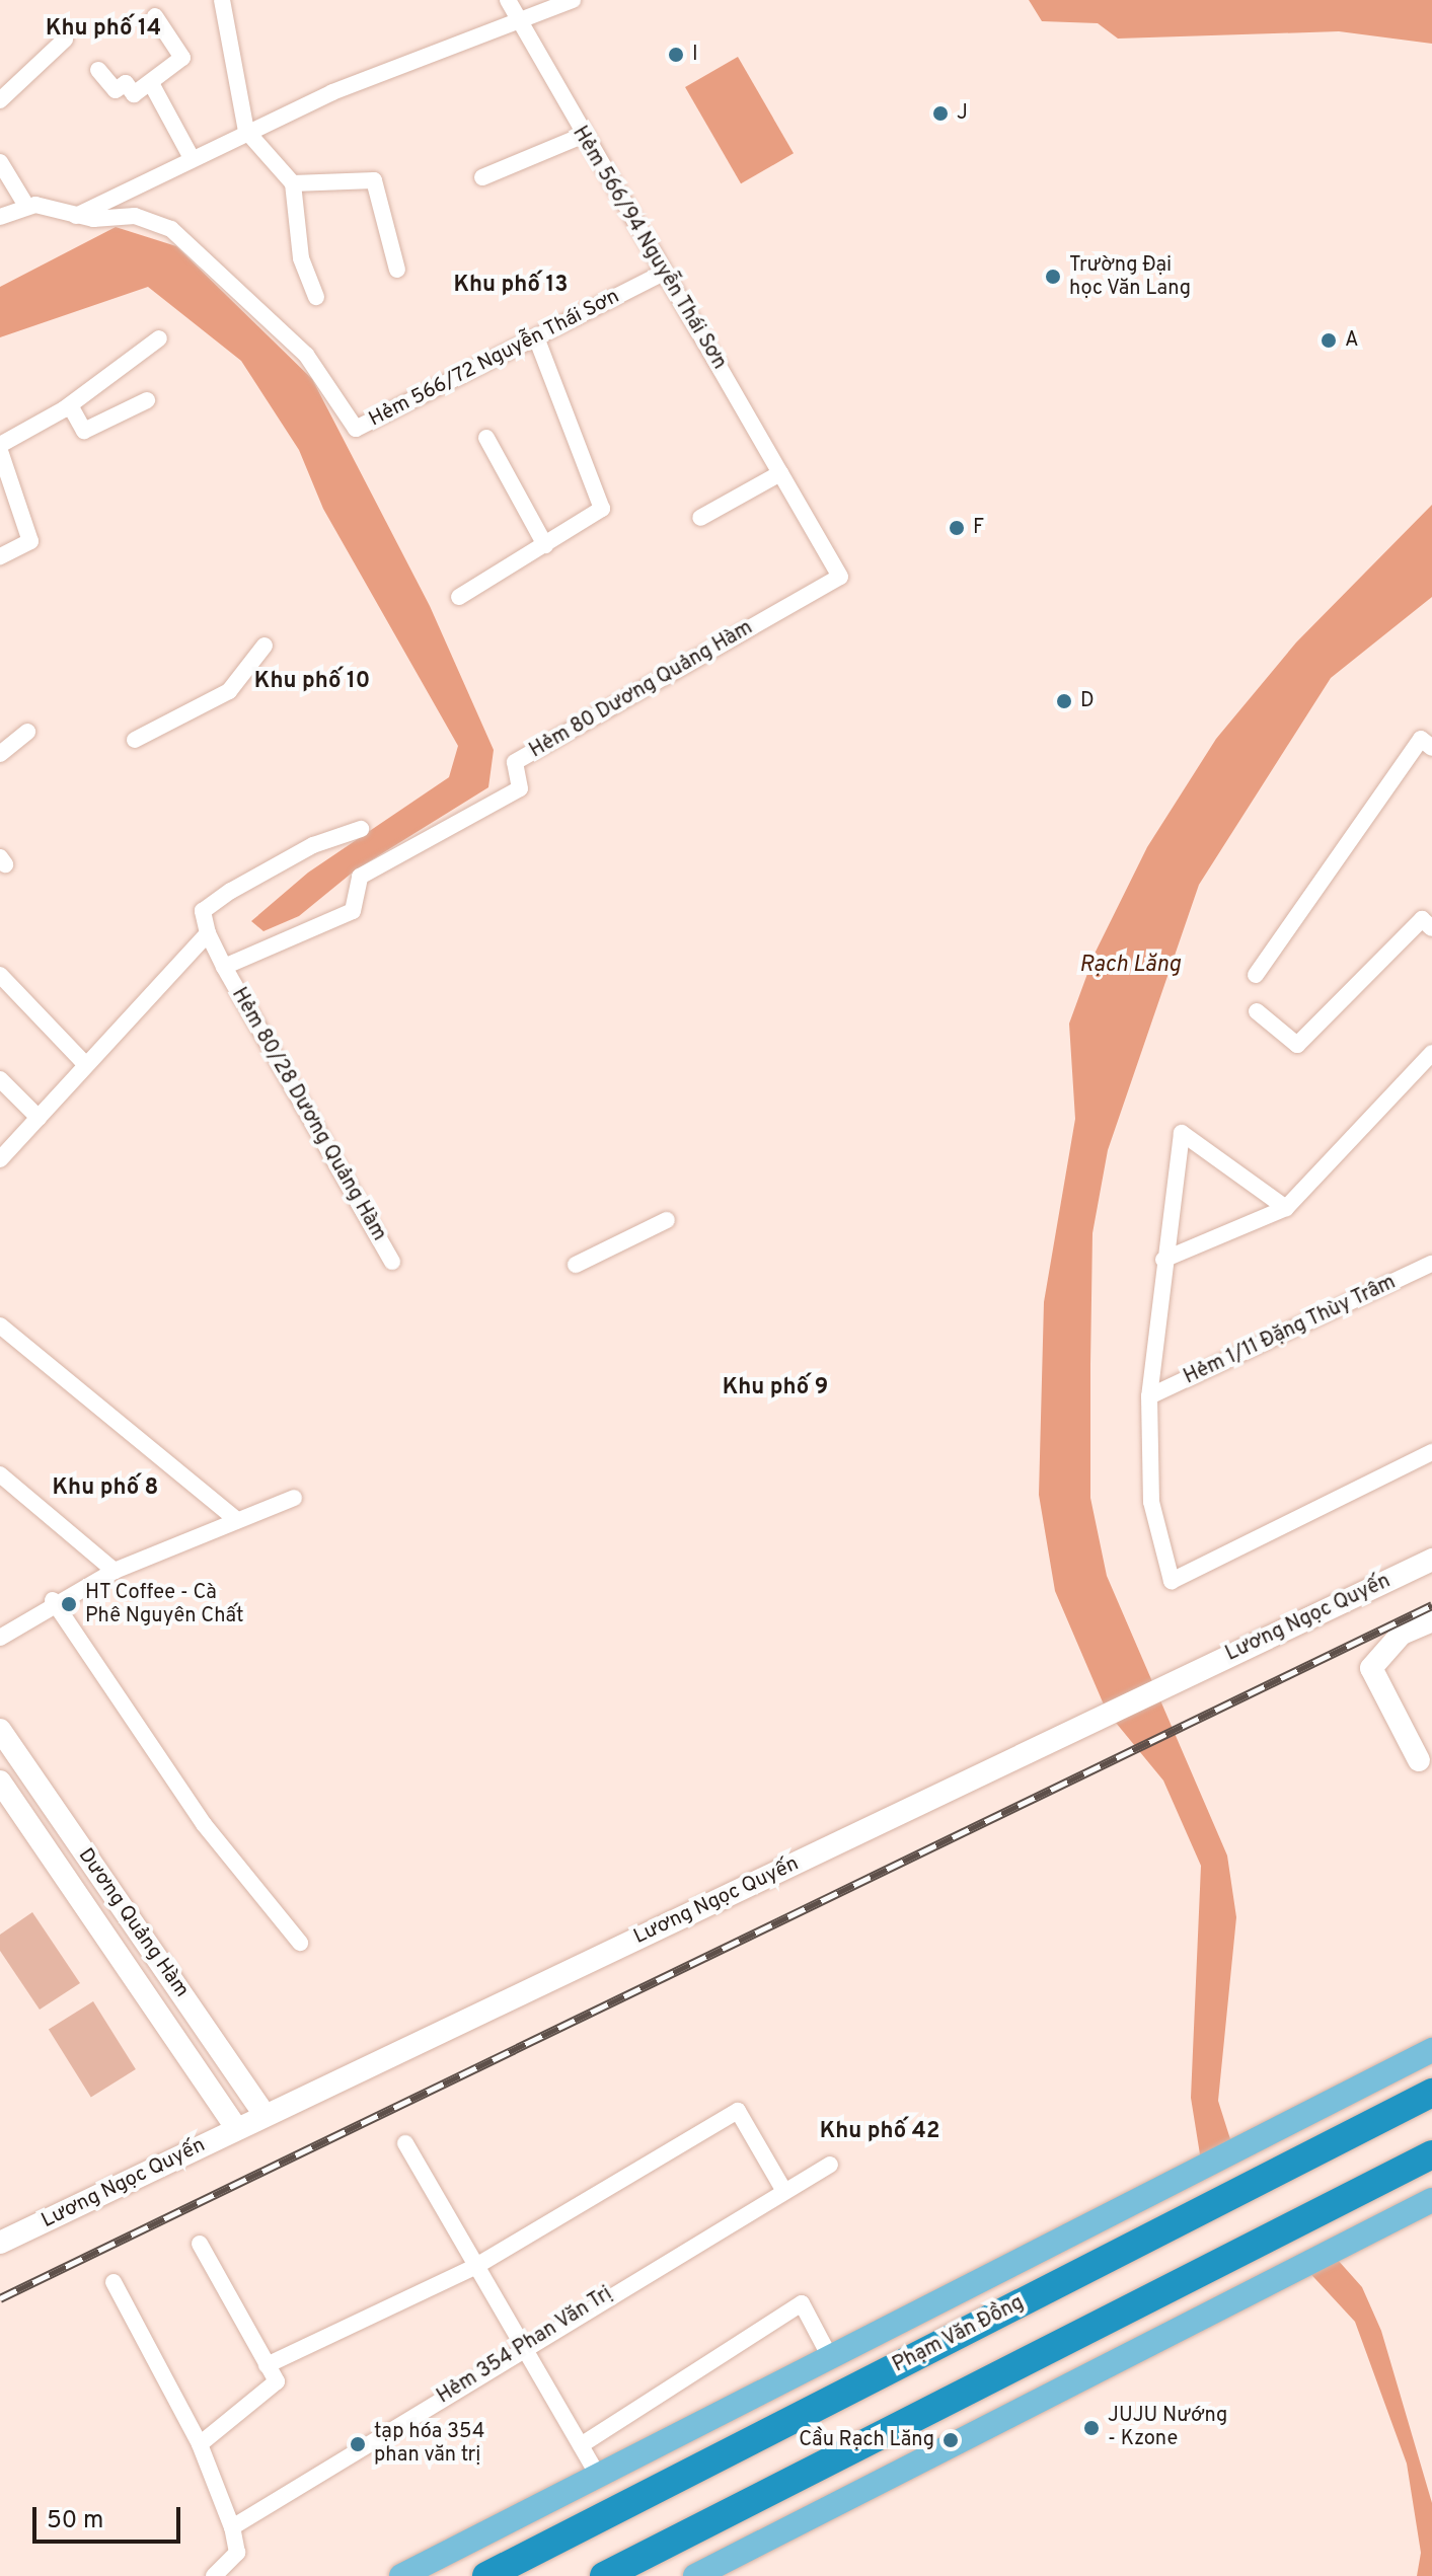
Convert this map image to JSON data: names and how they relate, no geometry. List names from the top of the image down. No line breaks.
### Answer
{"streets":{"highway":["Phạm Văn Đồng"],"street":["Hẻm 566/94 Nguyễn Thái Sơn","Hẻm 566/72 Nguyễn Thái Sơn","Hẻm 80 Dương Quảng Hàm","Hẻm 80/28 Dương Quảng Hàm","Hẻm 1/11 Đặng Thùy Trâm","Lương Ngọc Quyến","Dương Quảng Hàm","Hẻm 354 Phan Văn Trị"]},"crossings":[["Hẻm 566/94 Nguyễn Thái Sơn","Hẻm 566/72 Nguyễn Thái Sơn"],["Hẻm 566/94 Nguyễn Thái Sơn","Hẻm 80 Dương Quảng Hàm"],["Hẻm 80 Dương Quảng Hàm","Hẻm 80/28 Dương Quảng Hàm"],["Lương Ngọc Quyến","Dương Quảng Hàm"]],"districts":["Khu phố 14","Khu phố 13","Khu phố 10","Khu phố 9","Khu phố 8","Khu phố 42"],"water":["Rạch Lăng"],"places":["I","J","Trường Đại học Văn Lang","A","F","D","HT Coffee - Cà Phê Nguyên Chất","JUJU Nướng - Kzone","Cầu Rạch Lăng","tạp hóa 354 phan văn trị"],"scale_bar":"50 m"}
